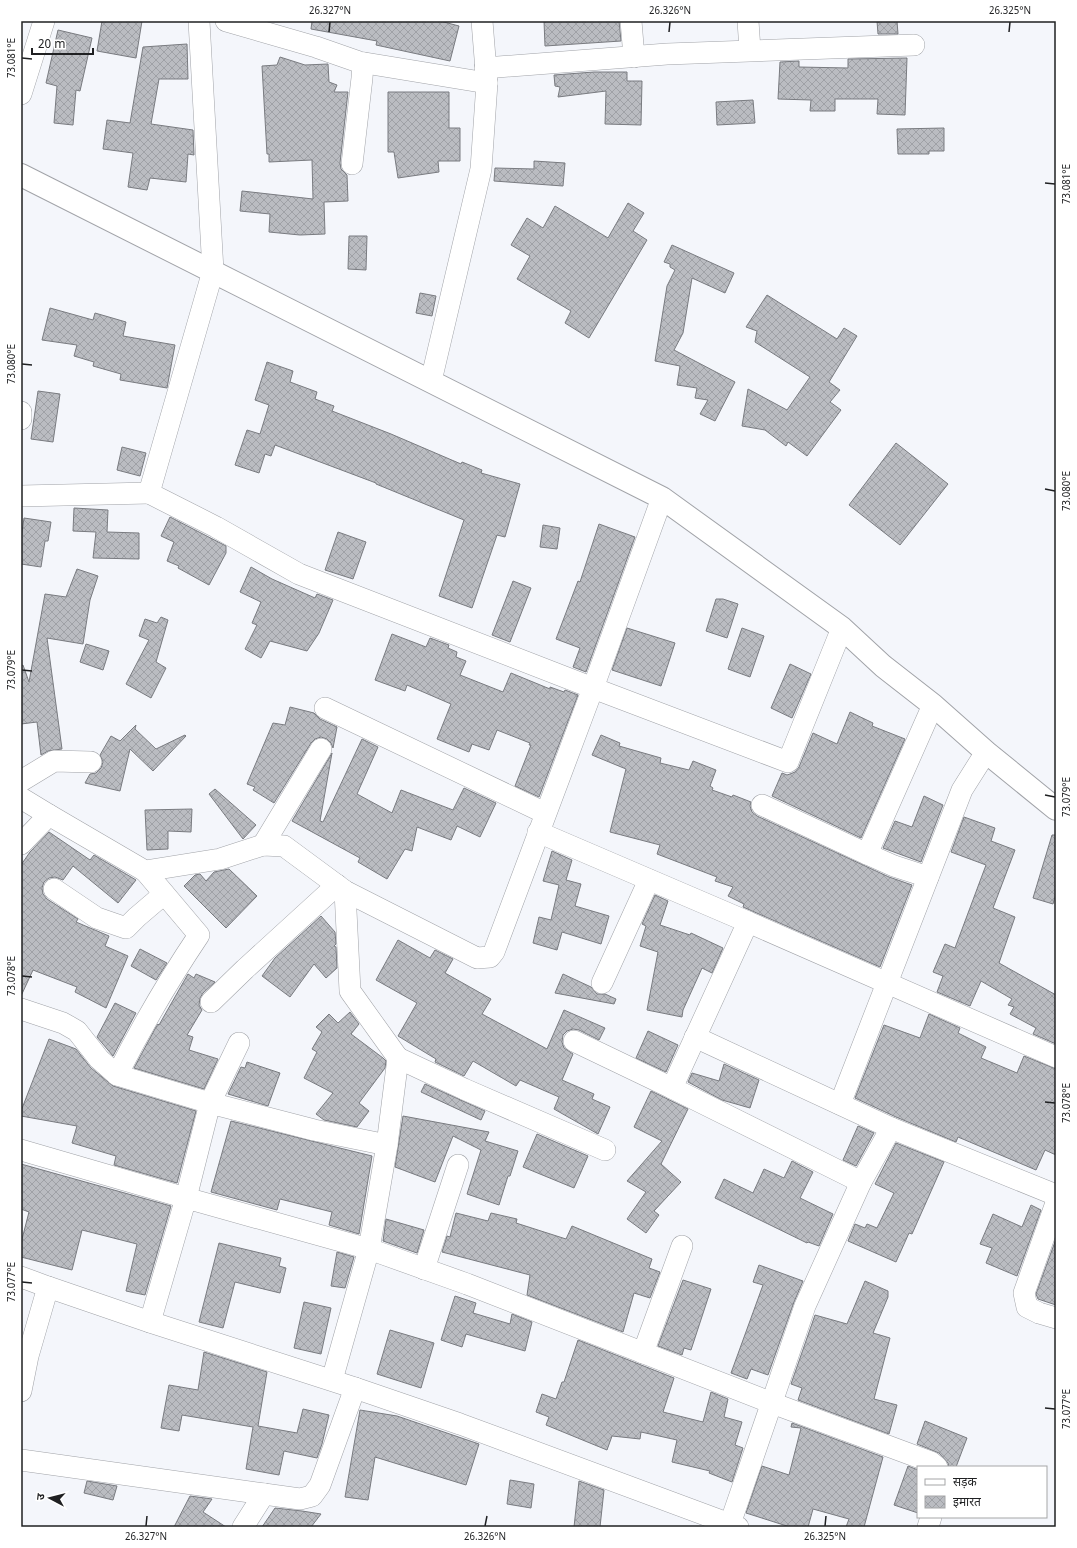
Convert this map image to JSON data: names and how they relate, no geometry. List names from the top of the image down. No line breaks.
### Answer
{"legend":["सड़क","इमारत"],"scale_bar":"20 m","north":"left","coordinates":["26.327°N","26.326°N","26.325°N","73.081°E","73.080°E","73.079°E","73.078°E","73.077°E"]}
